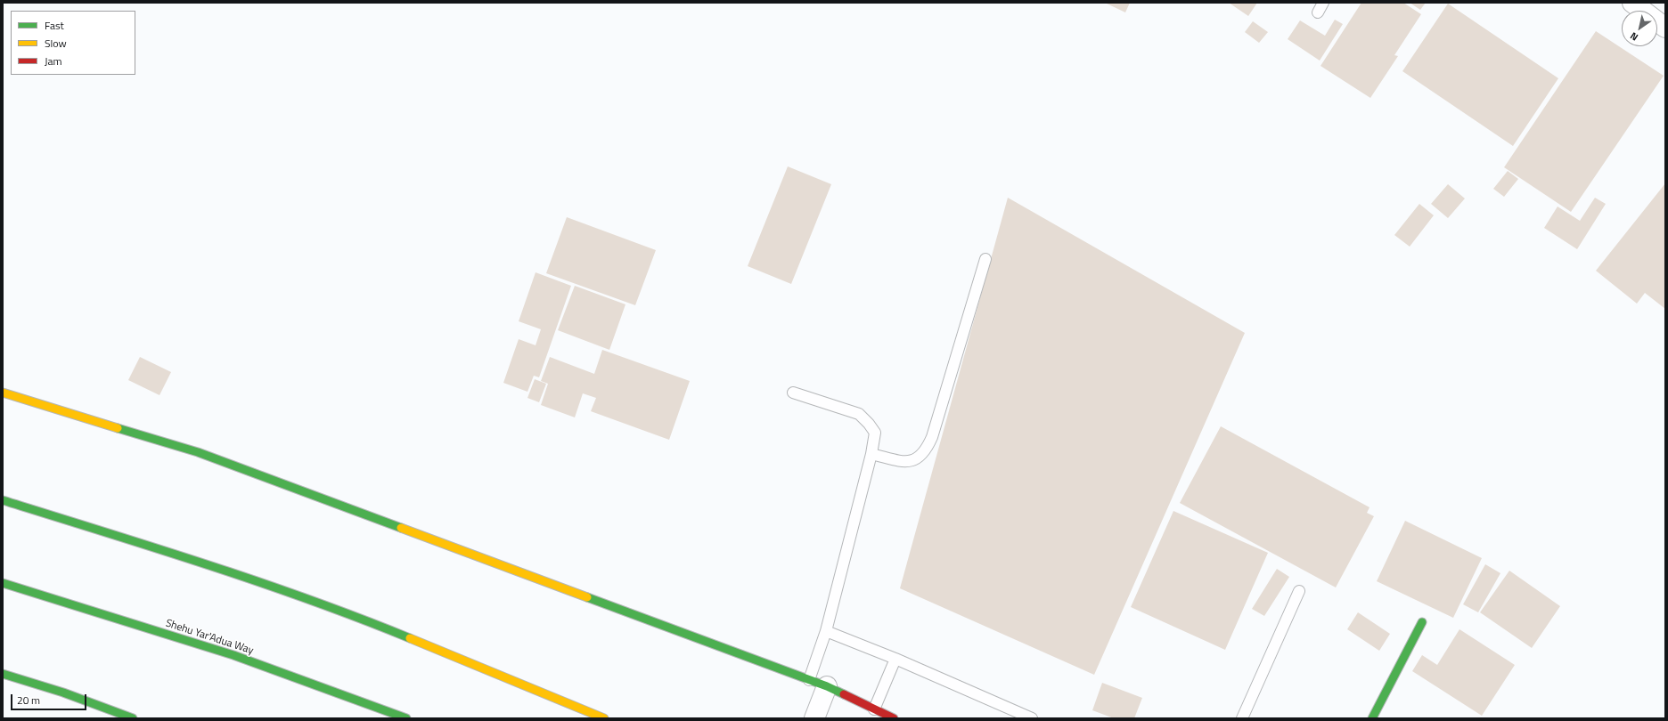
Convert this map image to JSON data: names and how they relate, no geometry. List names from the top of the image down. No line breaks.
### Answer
{"streets":{"main road":["Shehu Yar'Adua Way"]},"legend":["Fast","Slow","Jam"],"scale_bar":"20 m","north":"bottom left"}
